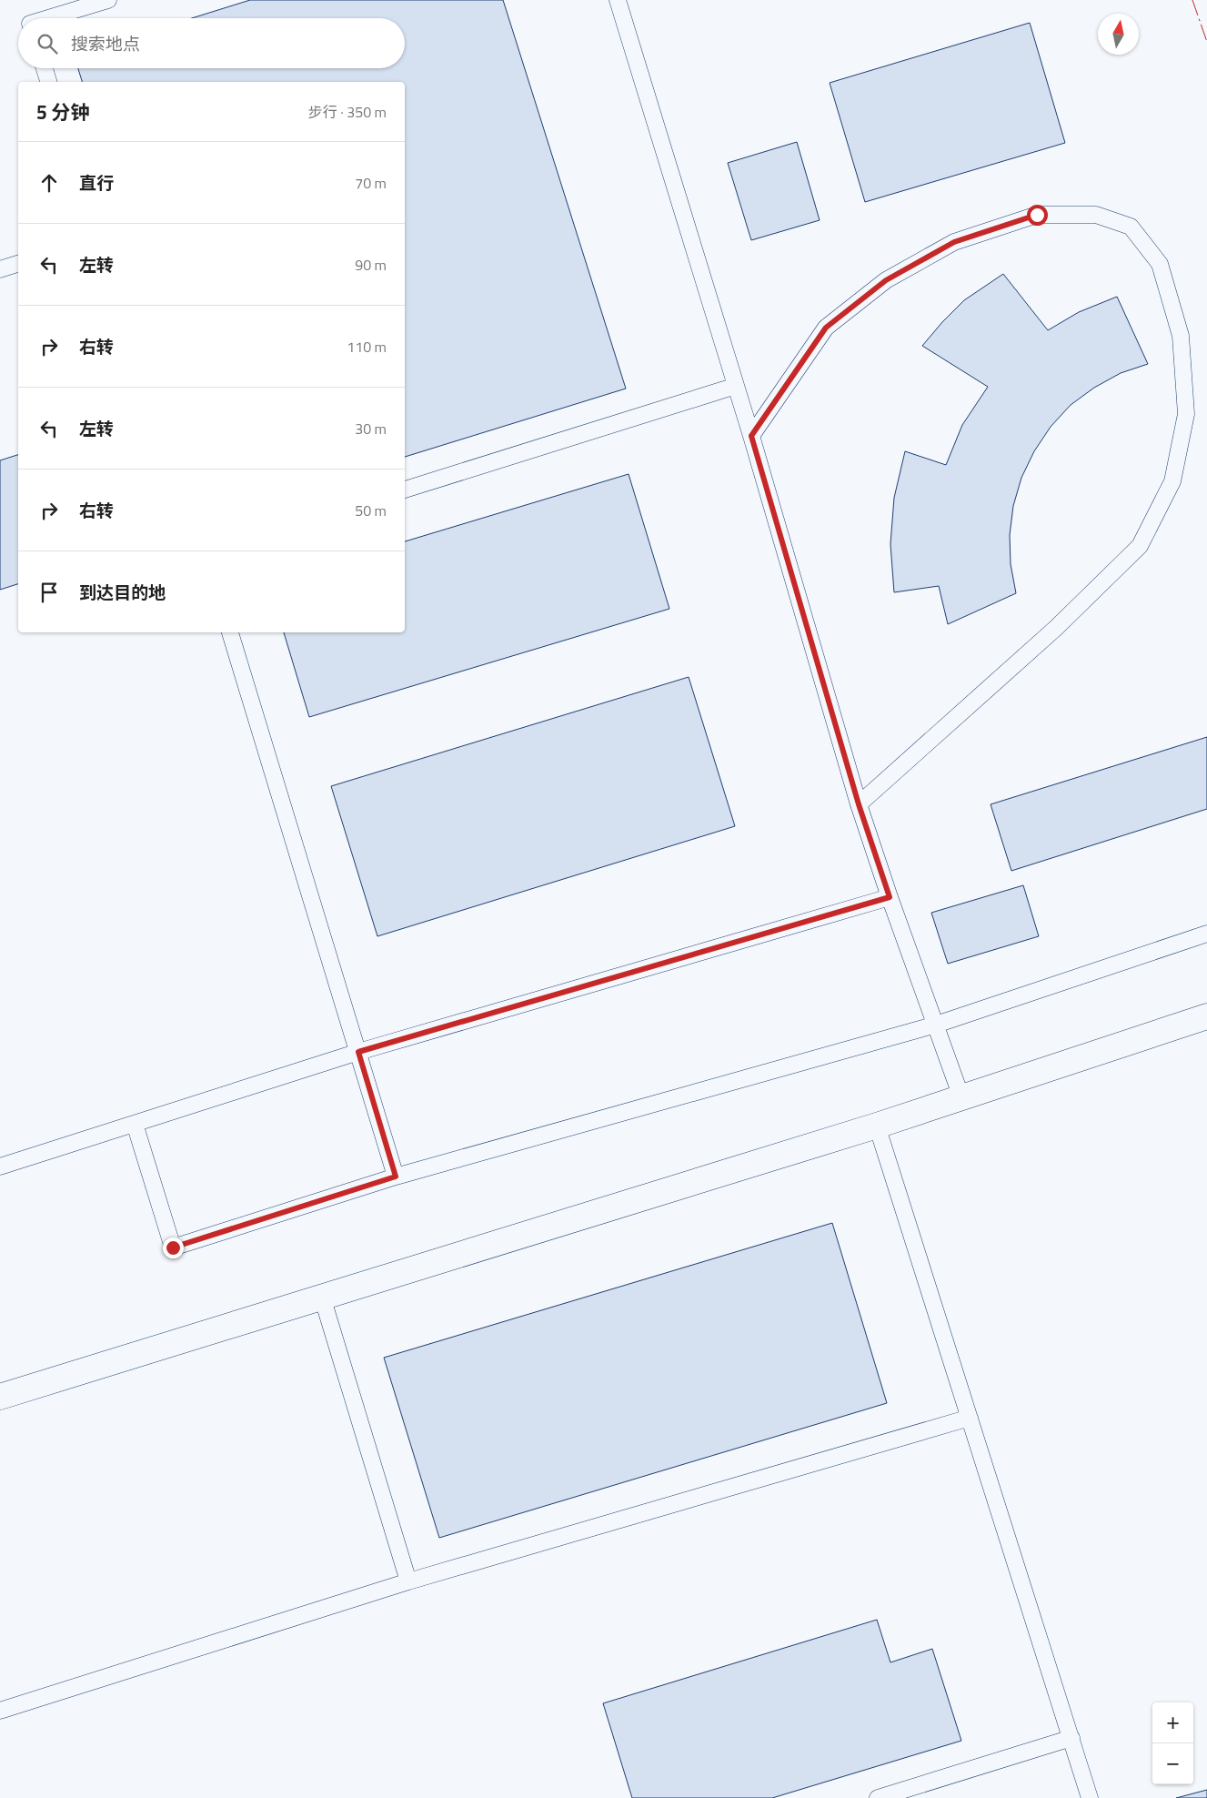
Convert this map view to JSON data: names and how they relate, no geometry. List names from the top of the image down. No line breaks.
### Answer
{"north":"top","page":{"search":"搜索地点","heading":["5 分钟","步行 · 350 m"],"list":[["直行","70 m"],["左转","90 m"],["右转","110 m"],["左转","30 m"],["右转","50 m"],"到达目的地"],"map_buttons":["+","−"]}}
